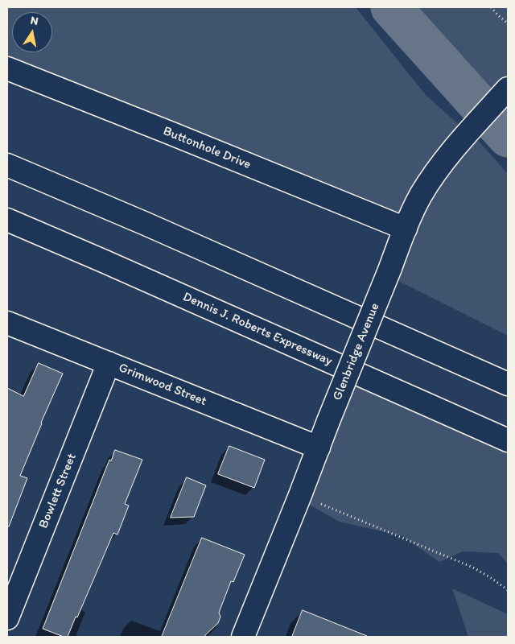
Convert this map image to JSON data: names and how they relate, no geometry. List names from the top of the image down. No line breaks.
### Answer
{"streets":{"main road":["Buttonhole Drive","Dennis J. Roberts Expressway","Glenbridge Avenue","Grimwood Street","Bowlett Street"]},"crossings":[["Buttonhole Drive","Glenbridge Avenue"],["Glenbridge Avenue","Grimwood Street"],["Grimwood Street","Bowlett Street"]],"north":"top"}
